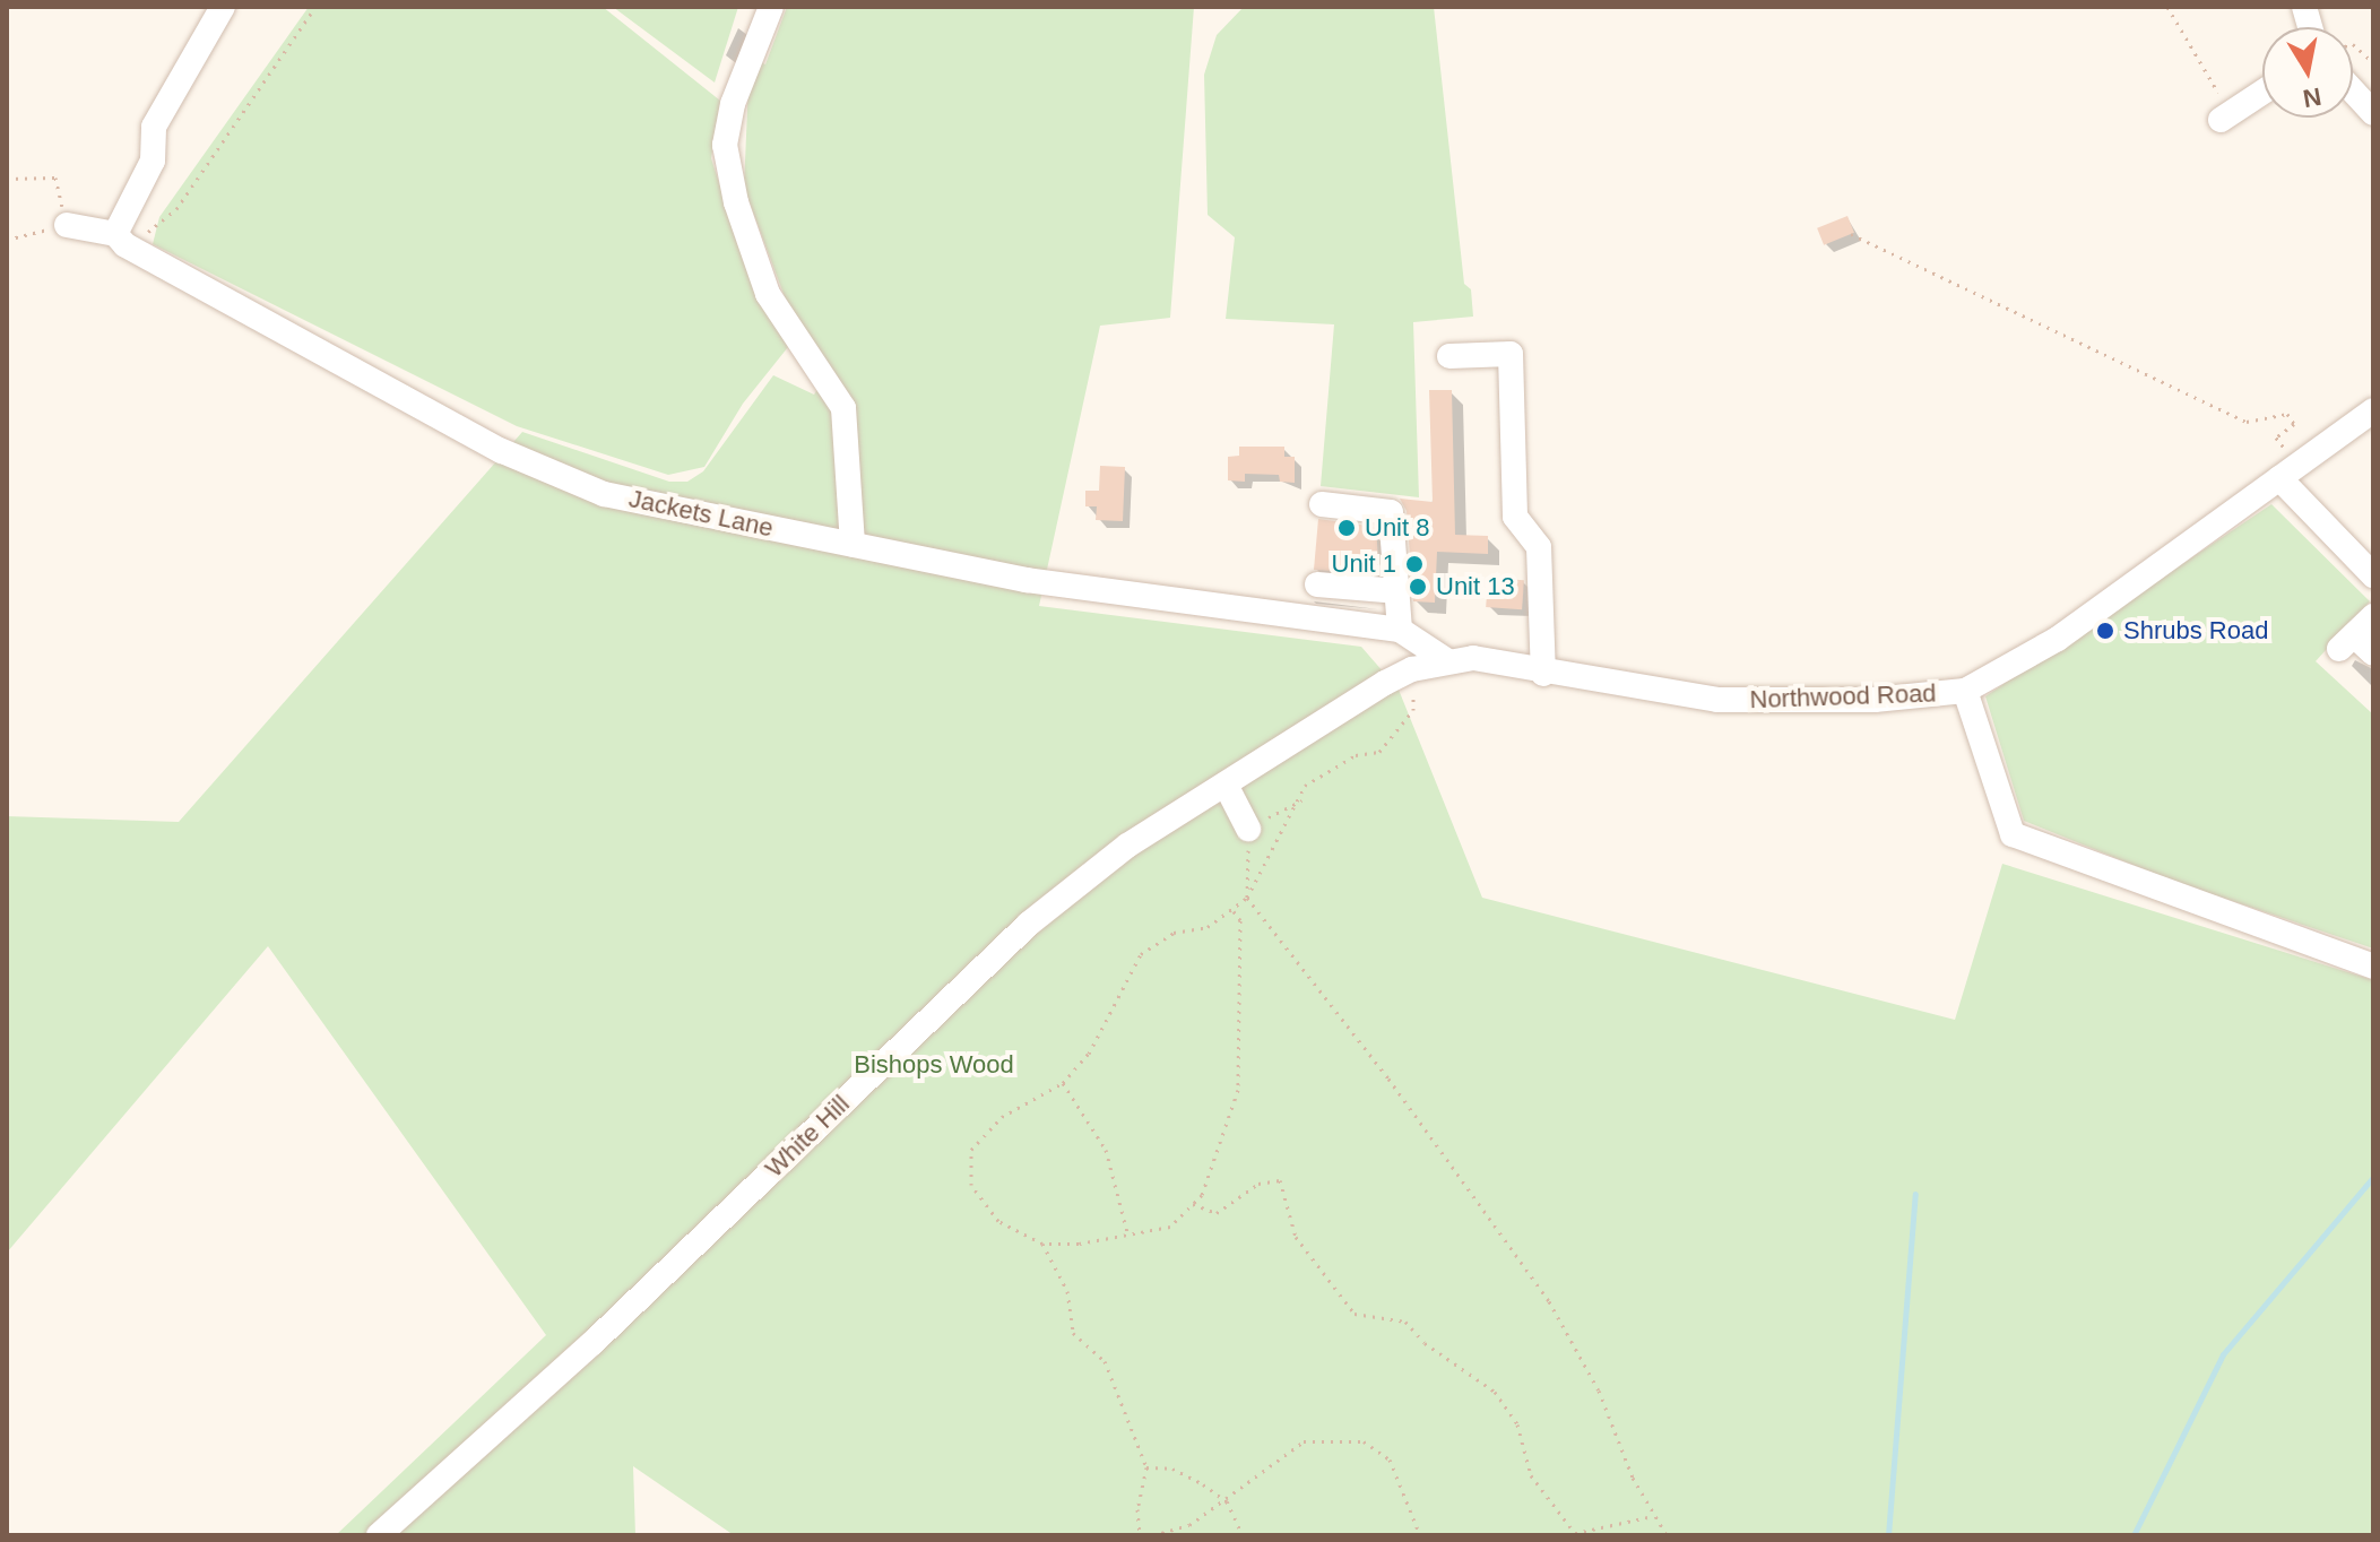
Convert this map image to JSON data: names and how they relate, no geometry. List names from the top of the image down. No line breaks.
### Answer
{"streets":{"street":["Jackets Lane","Northwood Road","White Hill"]},"crossings":[["Jackets Lane","Northwood Road"],["Jackets Lane","White Hill"],["Northwood Road","White Hill"]],"parks":["Bishops Wood"],"places":["Unit 8","Unit 1","Unit 13","Shrubs Road"],"north":"bottom"}
